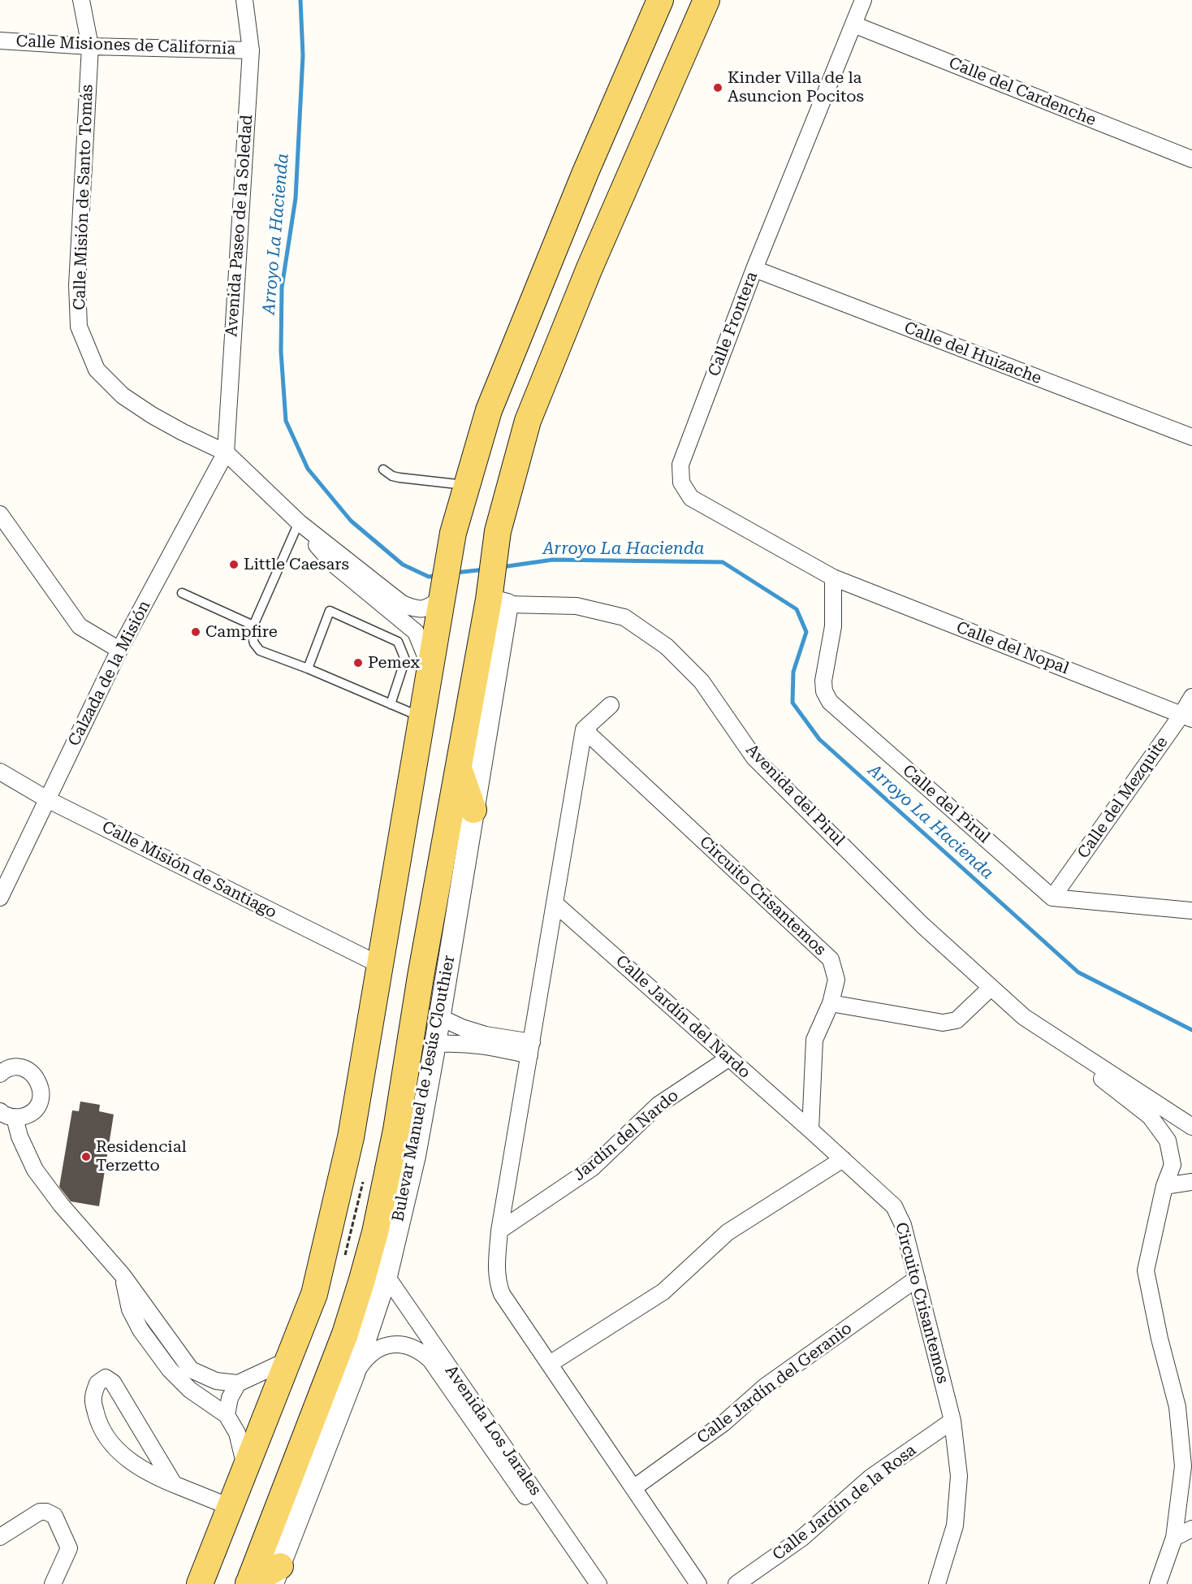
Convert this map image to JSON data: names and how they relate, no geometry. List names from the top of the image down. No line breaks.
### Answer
{"streets":{"street":["Calle Misiones de California","Calle del Cardenche","Calle Misión de Santo Tomás","Avenida Paseo de la Soledad","Calle Frontera","Calle del Huizache","Calle del Nopal","Calzada de la Misión","Avenida del Pirul","Calle del Mezquite","Calle del Pirul","Calle Misión de Santiago","Circuito Crisantemos","Calle Jardín del Nardo","Bulevar Manuel de Jesús Clouthier","Jardín del Nardo","Calle Jardín del Geranio","Avenida Los Jarales","Calle Jardín de la Rosa"]},"crossings":[["Calle Misiones de California","Calle Misión de Santo Tomás"],["Calle Misiones de California","Avenida Paseo de la Soledad"],["Calle del Cardenche","Calle Frontera"],["Calle Misión de Santo Tomás","Avenida Paseo de la Soledad"],["Calle Misión de Santo Tomás","Calzada de la Misión"],["Avenida Paseo de la Soledad","Calzada de la Misión"],["Calle Frontera","Calle del Huizache"],["Calle Frontera","Calle del Nopal"],["Calle Frontera","Calle del Pirul"],["Calle del Nopal","Calle del Mezquite"],["Calle del Nopal","Calle del Pirul"],["Calzada de la Misión","Calle Misión de Santiago"],["Avenida del Pirul","Bulevar Manuel de Jesús Clouthier"],["Calle del Mezquite","Calle del Pirul"],["Circuito Crisantemos","Calle Jardín del Nardo"],["Circuito Crisantemos","Calle Jardín del Geranio"],["Circuito Crisantemos","Calle Jardín de la Rosa"],["Calle Jardín del Nardo","Jardín del Nardo"],["Bulevar Manuel de Jesús Clouthier","Avenida Los Jarales"]],"water":["Arroyo La Hacienda"],"places":["Kinder Villa de la Asuncion Pocitos","Little Caesars","Campfire","Pemex","Residencial Terzetto"]}
